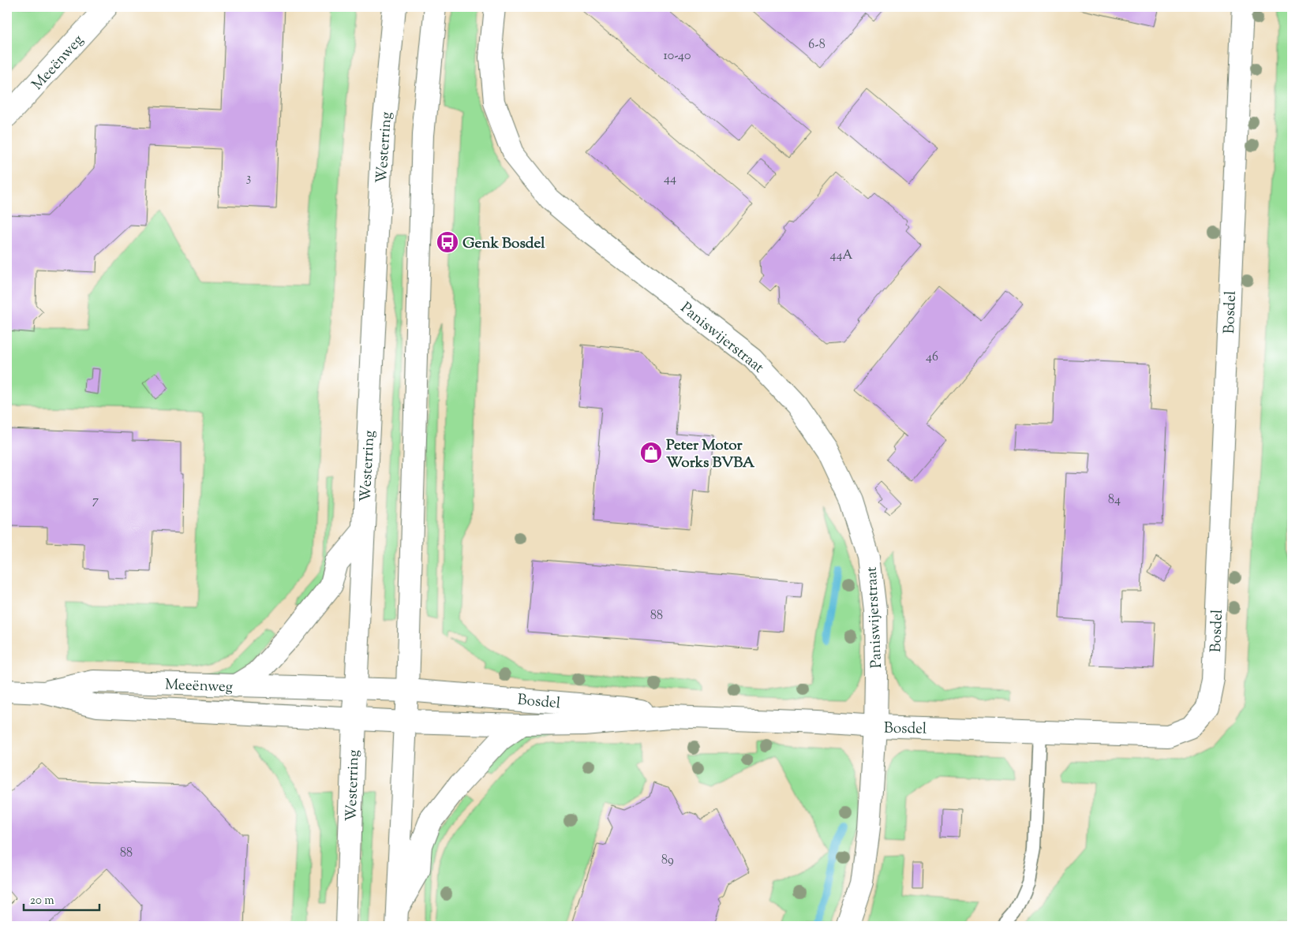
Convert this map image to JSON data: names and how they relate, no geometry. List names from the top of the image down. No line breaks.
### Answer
{"streets":{"main road":["Meeënweg","Westerring","Bosdel","Paniswijerstraat"]},"crossings":[["Meeënweg","Westerring"],["Meeënweg","Bosdel"],["Bosdel","Paniswijerstraat"]],"places":{"bus stop":["Genk Bosdel"],"shop":["Peter Motor Works BVBA"]},"house_numbers":["6-8","10-40","3","44","44A","46","84","7","88","88","89"],"scale_bar":"20 m"}
